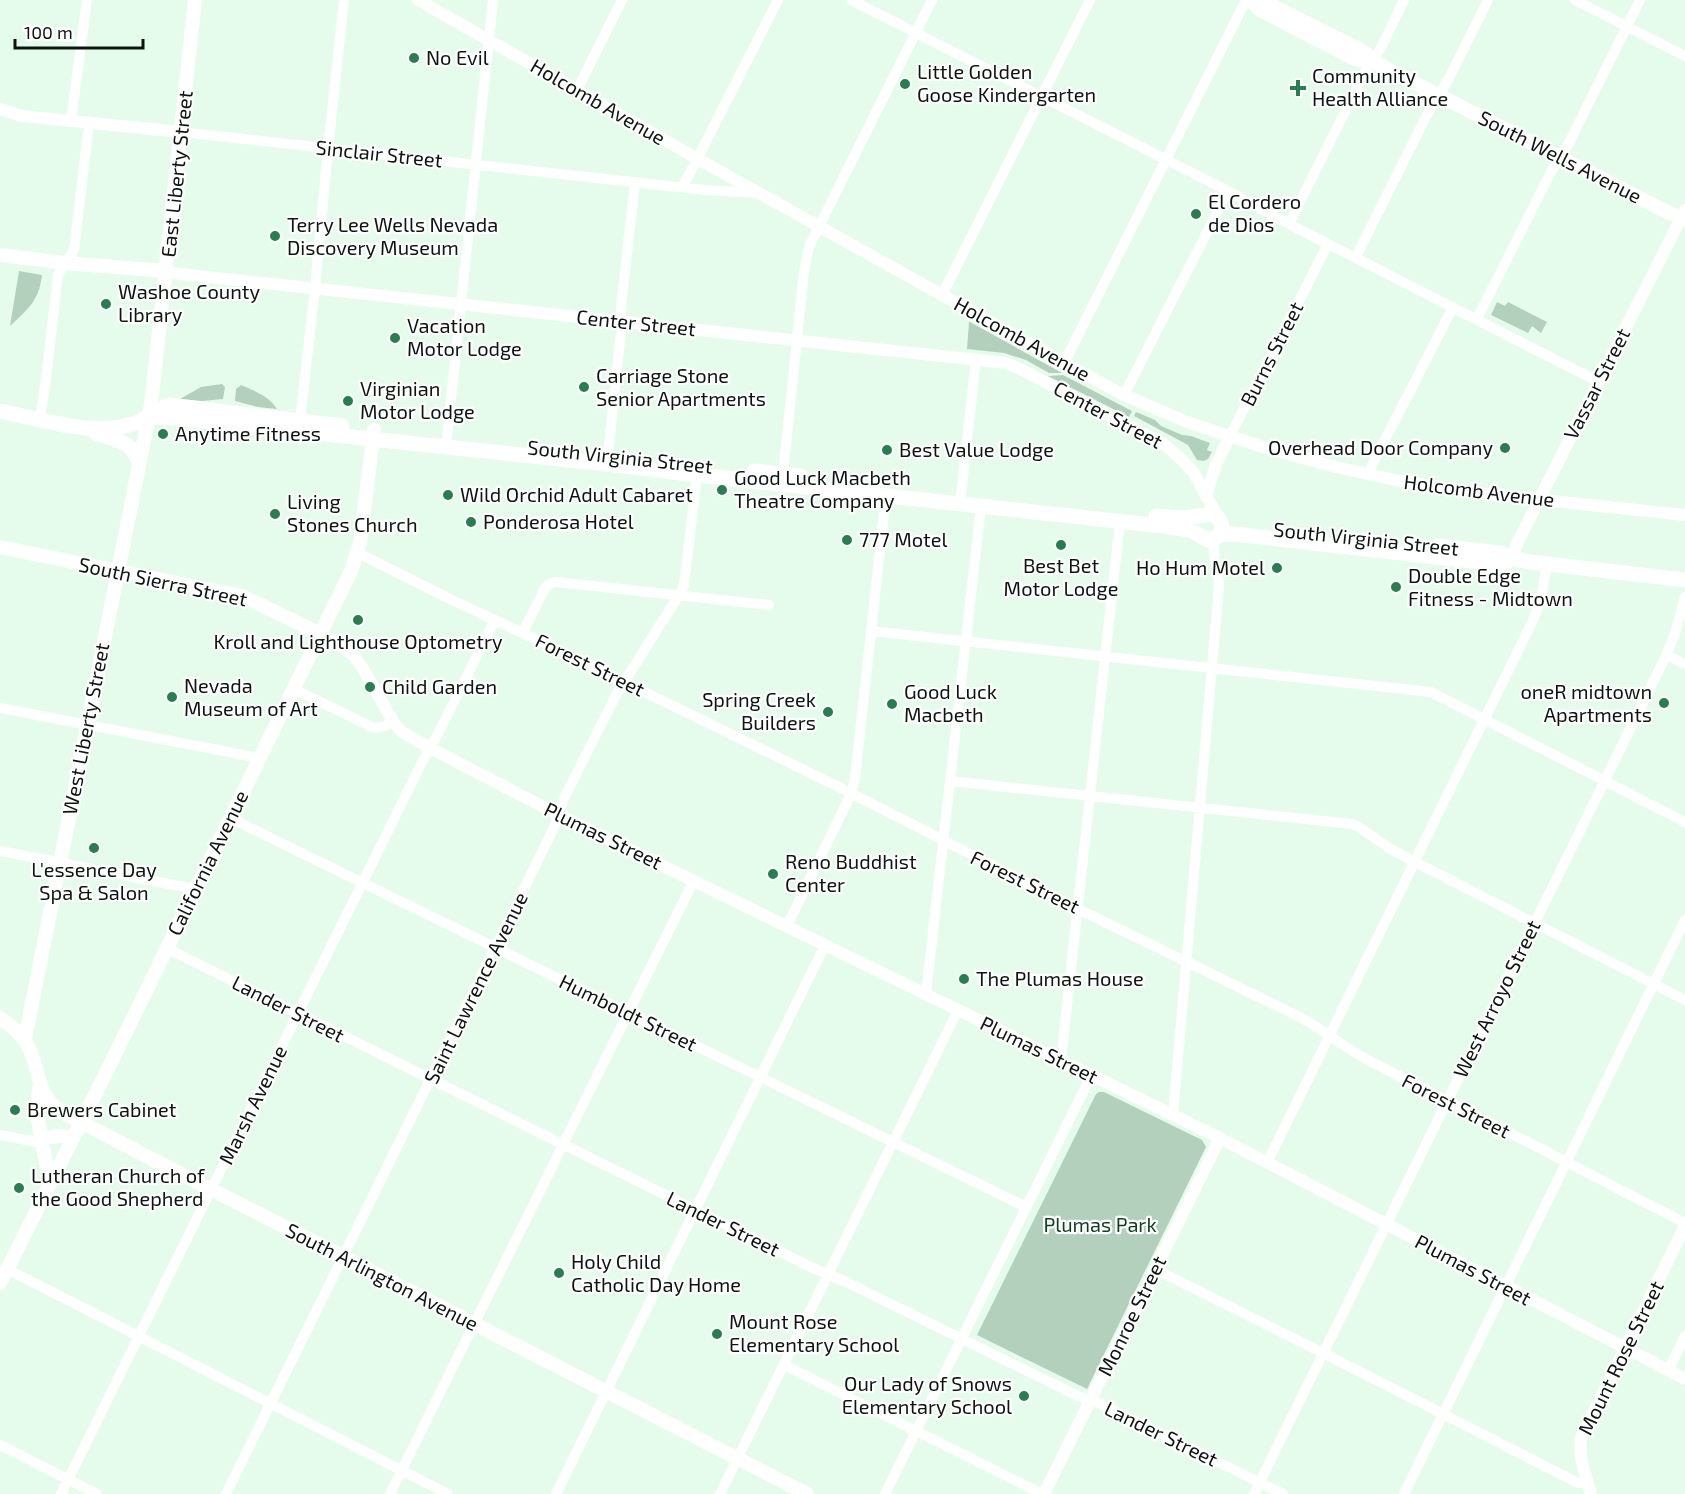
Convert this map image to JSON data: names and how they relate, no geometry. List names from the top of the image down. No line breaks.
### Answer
{"streets":{"main road":["South Wells Avenue","East Liberty Street","Center Street","South Virginia Street","South Sierra Street","West Liberty Street","California Avenue","South Arlington Avenue"],"street":["Holcomb Avenue","Sinclair Street","Burns Street","Vassar Street","Forest Street","Plumas Street","Saint Lawrence Avenue","West Arroyo Street","Lander Street","Humboldt Street","Marsh Avenue","Monroe Street","Mount Rose Street"]},"crossings":[["Holcomb Avenue","Sinclair Street"],["Holcomb Avenue","Burns Street"],["Holcomb Avenue","Vassar Street"],["Sinclair Street","East Liberty Street"],["South Wells Avenue","Vassar Street"],["East Liberty Street","Center Street"],["East Liberty Street","South Virginia Street"],["East Liberty Street","West Liberty Street"],["Center Street","Burns Street"],["Center Street","South Virginia Street"],["Vassar Street","South Virginia Street"],["South Virginia Street","West Liberty Street"],["South Virginia Street","California Avenue"],["South Virginia Street","Saint Lawrence Avenue"],["South Sierra Street","West Liberty Street"],["South Sierra Street","Plumas Street"],["South Sierra Street","California Avenue"],["Forest Street","California Avenue"],["Forest Street","Saint Lawrence Avenue"],["Forest Street","West Arroyo Street"],["Forest Street","Marsh Avenue"],["Forest Street","Mount Rose Street"],["West Liberty Street","South Arlington Avenue"],["Plumas Street","California Avenue"],["Plumas Street","Saint Lawrence Avenue"],["Plumas Street","West Arroyo Street"],["Plumas Street","Marsh Avenue"],["Plumas Street","Monroe Street"],["Plumas Street","Mount Rose Street"],["California Avenue","Lander Street"],["California Avenue","Humboldt Street"],["California Avenue","South Arlington Avenue"],["Saint Lawrence Avenue","Lander Street"],["Saint Lawrence Avenue","Humboldt Street"],["Saint Lawrence Avenue","South Arlington Avenue"],["West Arroyo Street","Lander Street"],["Lander Street","Marsh Avenue"],["Lander Street","Monroe Street"],["Humboldt Street","Marsh Avenue"],["Marsh Avenue","South Arlington Avenue"]],"parks":["Plumas Park"],"places":{"other":["No Evil","Little Golden Goose Kindergarten","El Cordero de Dios","Terry Lee Wells Nevada Discovery Museum","Washoe County Library","Vacation Motor Lodge","Carriage Stone Senior Apartments","Virginian Motor Lodge","Anytime Fitness","Overhead Door Company","Best Value Lodge","Good Luck Macbeth Theatre Company","Wild Orchid Adult Cabaret","Living Stones Church","Ponderosa Hotel","777 Motel","Best Bet Motor Lodge","Ho Hum Motel","Double Edge Fitness - Midtown","Kroll and Lighthouse Optometry","Child Garden","Nevada Museum of Art","oneR midtown Apartments","Good Luck Macbeth","Spring Creek Builders","L'essence Day Spa & Salon","Reno Buddhist Center","The Plumas House","Brewers Cabinet","Lutheran Church of the Good Shepherd","Holy Child Catholic Day Home","Mount Rose Elementary School","Our Lady of Snows Elementary School"],"health":["Community Health Alliance"]},"scale_bar":"100 m"}
